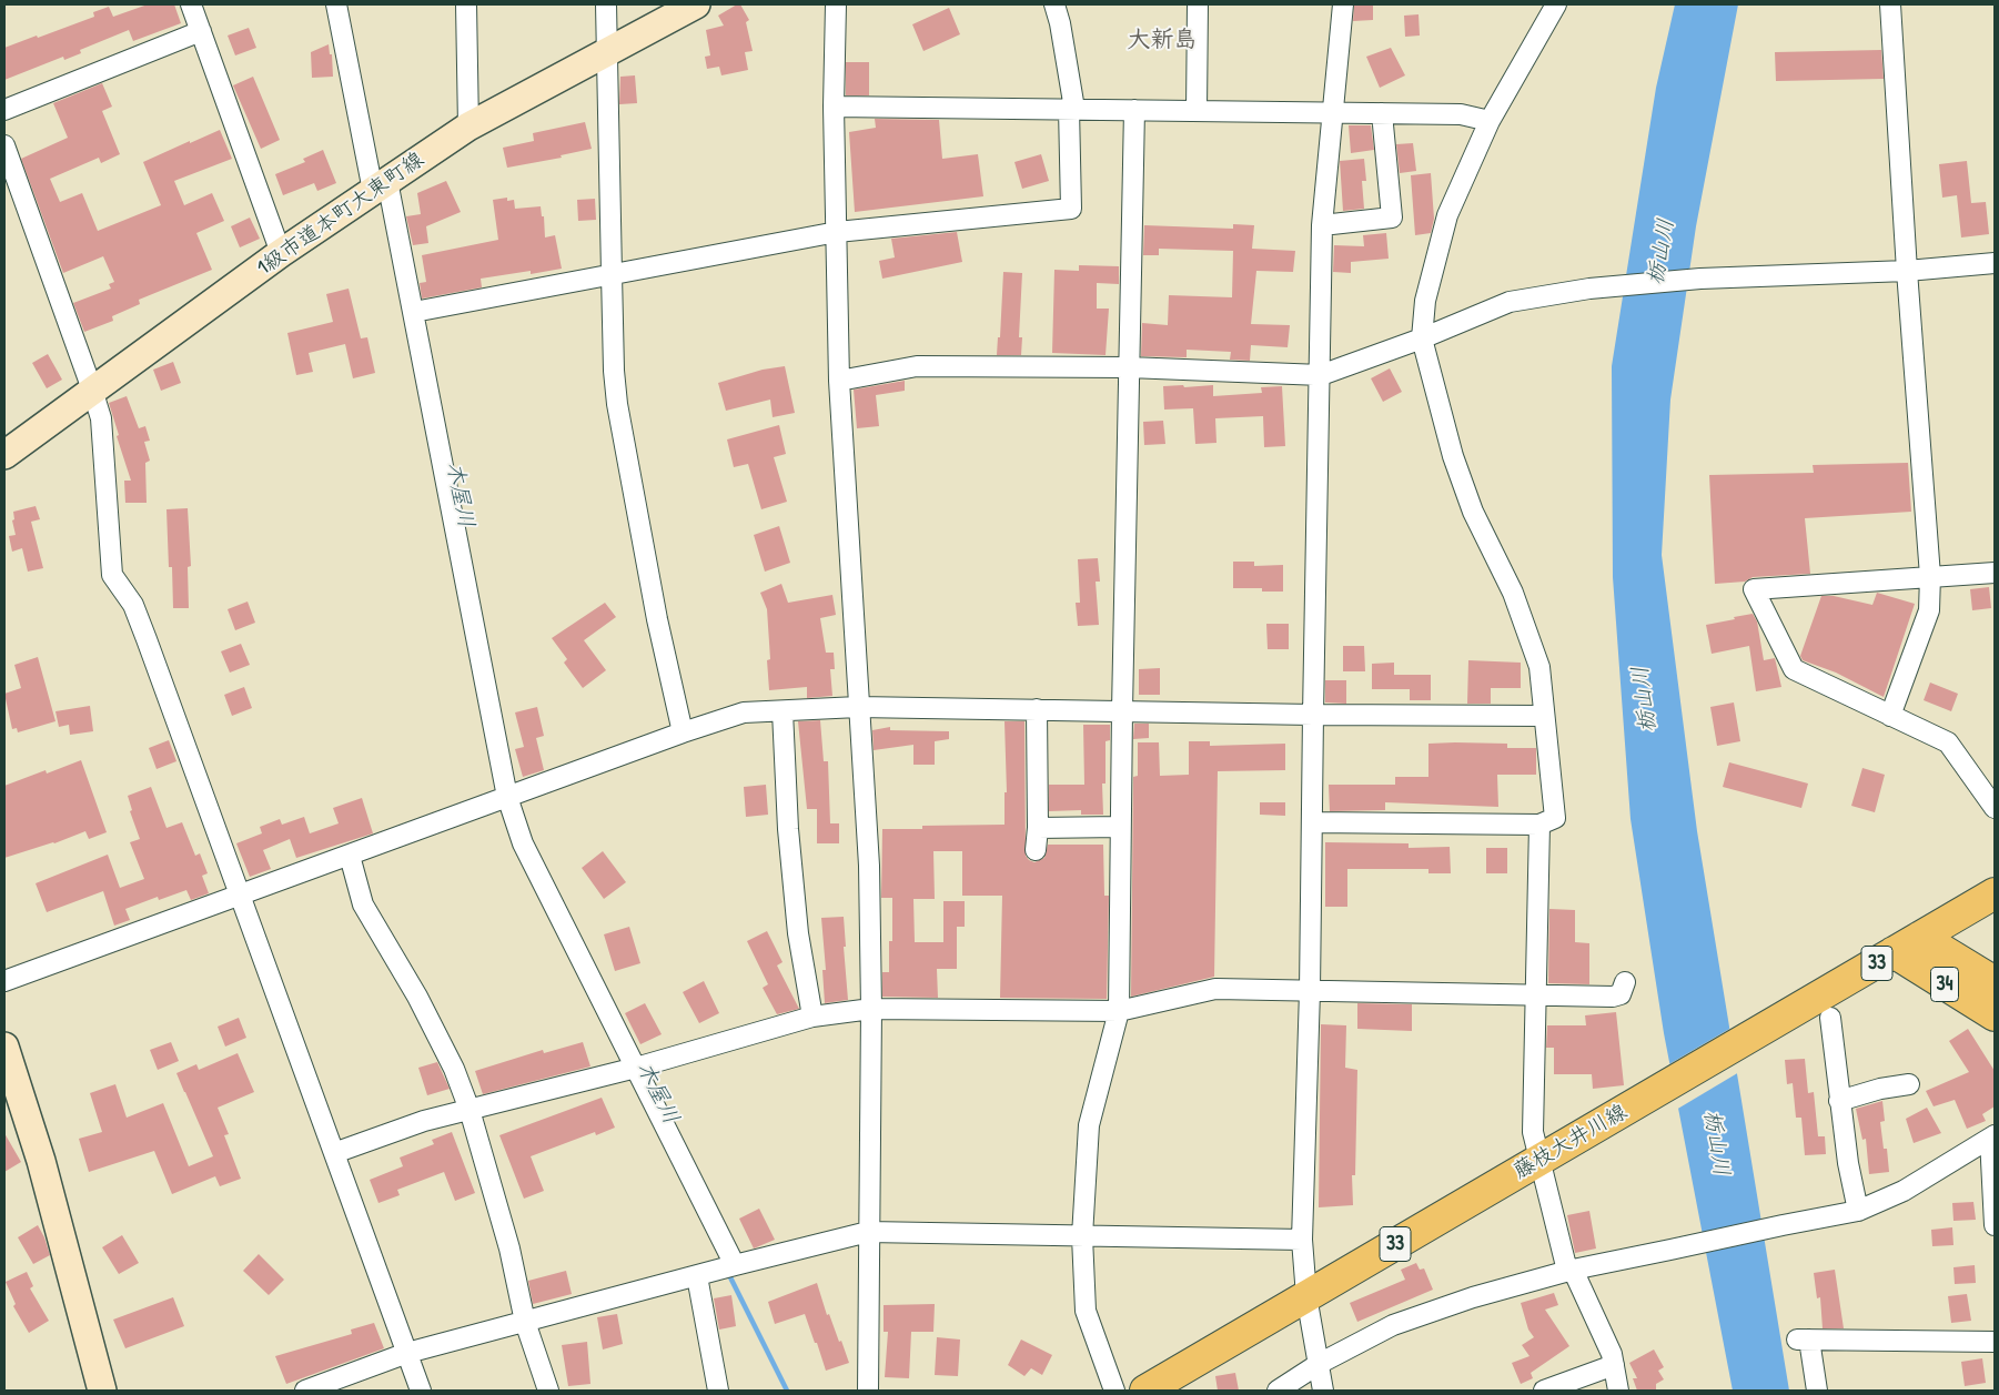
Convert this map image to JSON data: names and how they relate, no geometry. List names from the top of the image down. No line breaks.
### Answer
{"streets":{"main road":["33","34","藤枝大井川線"],"street":["1級市道本町大東町線"]},"crossings":[["34","藤枝大井川線"]],"districts":["大新島"],"water":["栃山川","木屋川"]}
